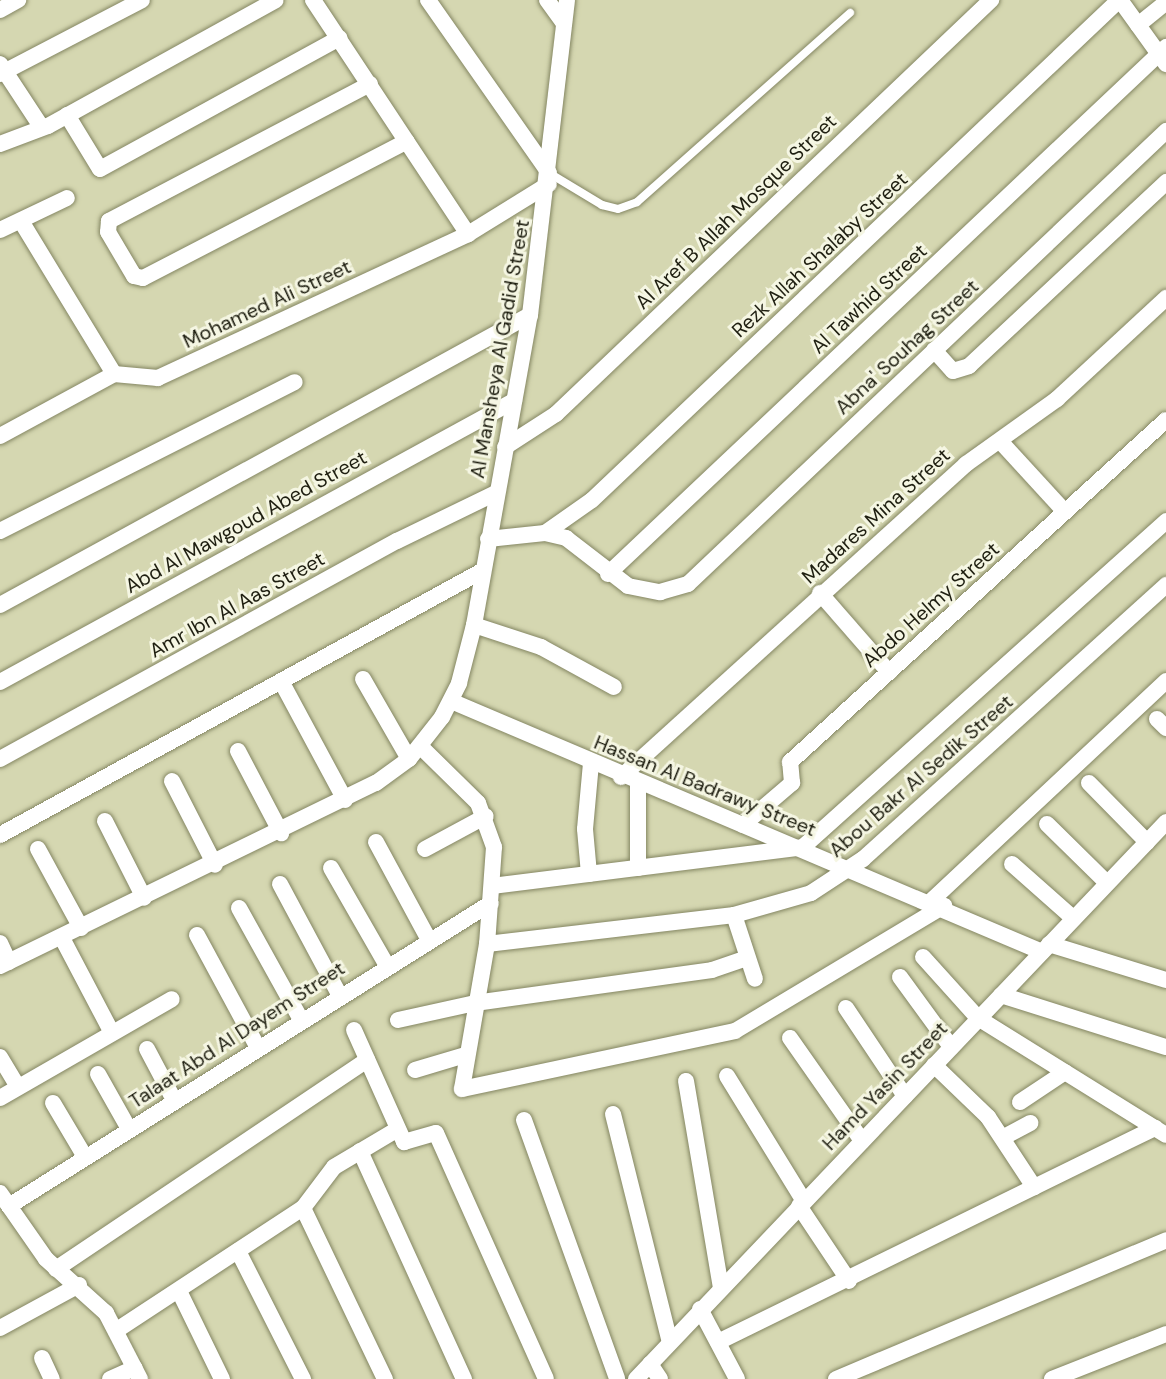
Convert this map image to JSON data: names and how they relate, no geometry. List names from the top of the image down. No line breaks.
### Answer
{"streets":{"street":["Al Aref B Allah Mosque Street","Rezk Allah Shalaby Street","Al Tawhid Street","Mohamed Ali Street","Abna' Souhag Street","Al Mansheya Al Gadid Street","Madares Mina Street","Abd Al Mawgoud Abed Street","Amr Ibn Al Aas Street","Abdo Helmy Street","Abou Bakr Al Sedik Street","Hassan Al Badrawy Street","Talaat Abd Al Dayem Street","Hamd Yasin Street"]},"crossings":[["Al Aref B Allah Mosque Street","Al Mansheya Al Gadid Street"],["Al Tawhid Street","Abna' Souhag Street"],["Mohamed Ali Street","Al Mansheya Al Gadid Street"],["Al Mansheya Al Gadid Street","Abd Al Mawgoud Abed Street"],["Al Mansheya Al Gadid Street","Amr Ibn Al Aas Street"],["Al Mansheya Al Gadid Street","Hassan Al Badrawy Street"],["Madares Mina Street","Hassan Al Badrawy Street"],["Abdo Helmy Street","Hassan Al Badrawy Street"],["Abou Bakr Al Sedik Street","Hassan Al Badrawy Street"],["Hassan Al Badrawy Street","Hamd Yasin Street"]]}
